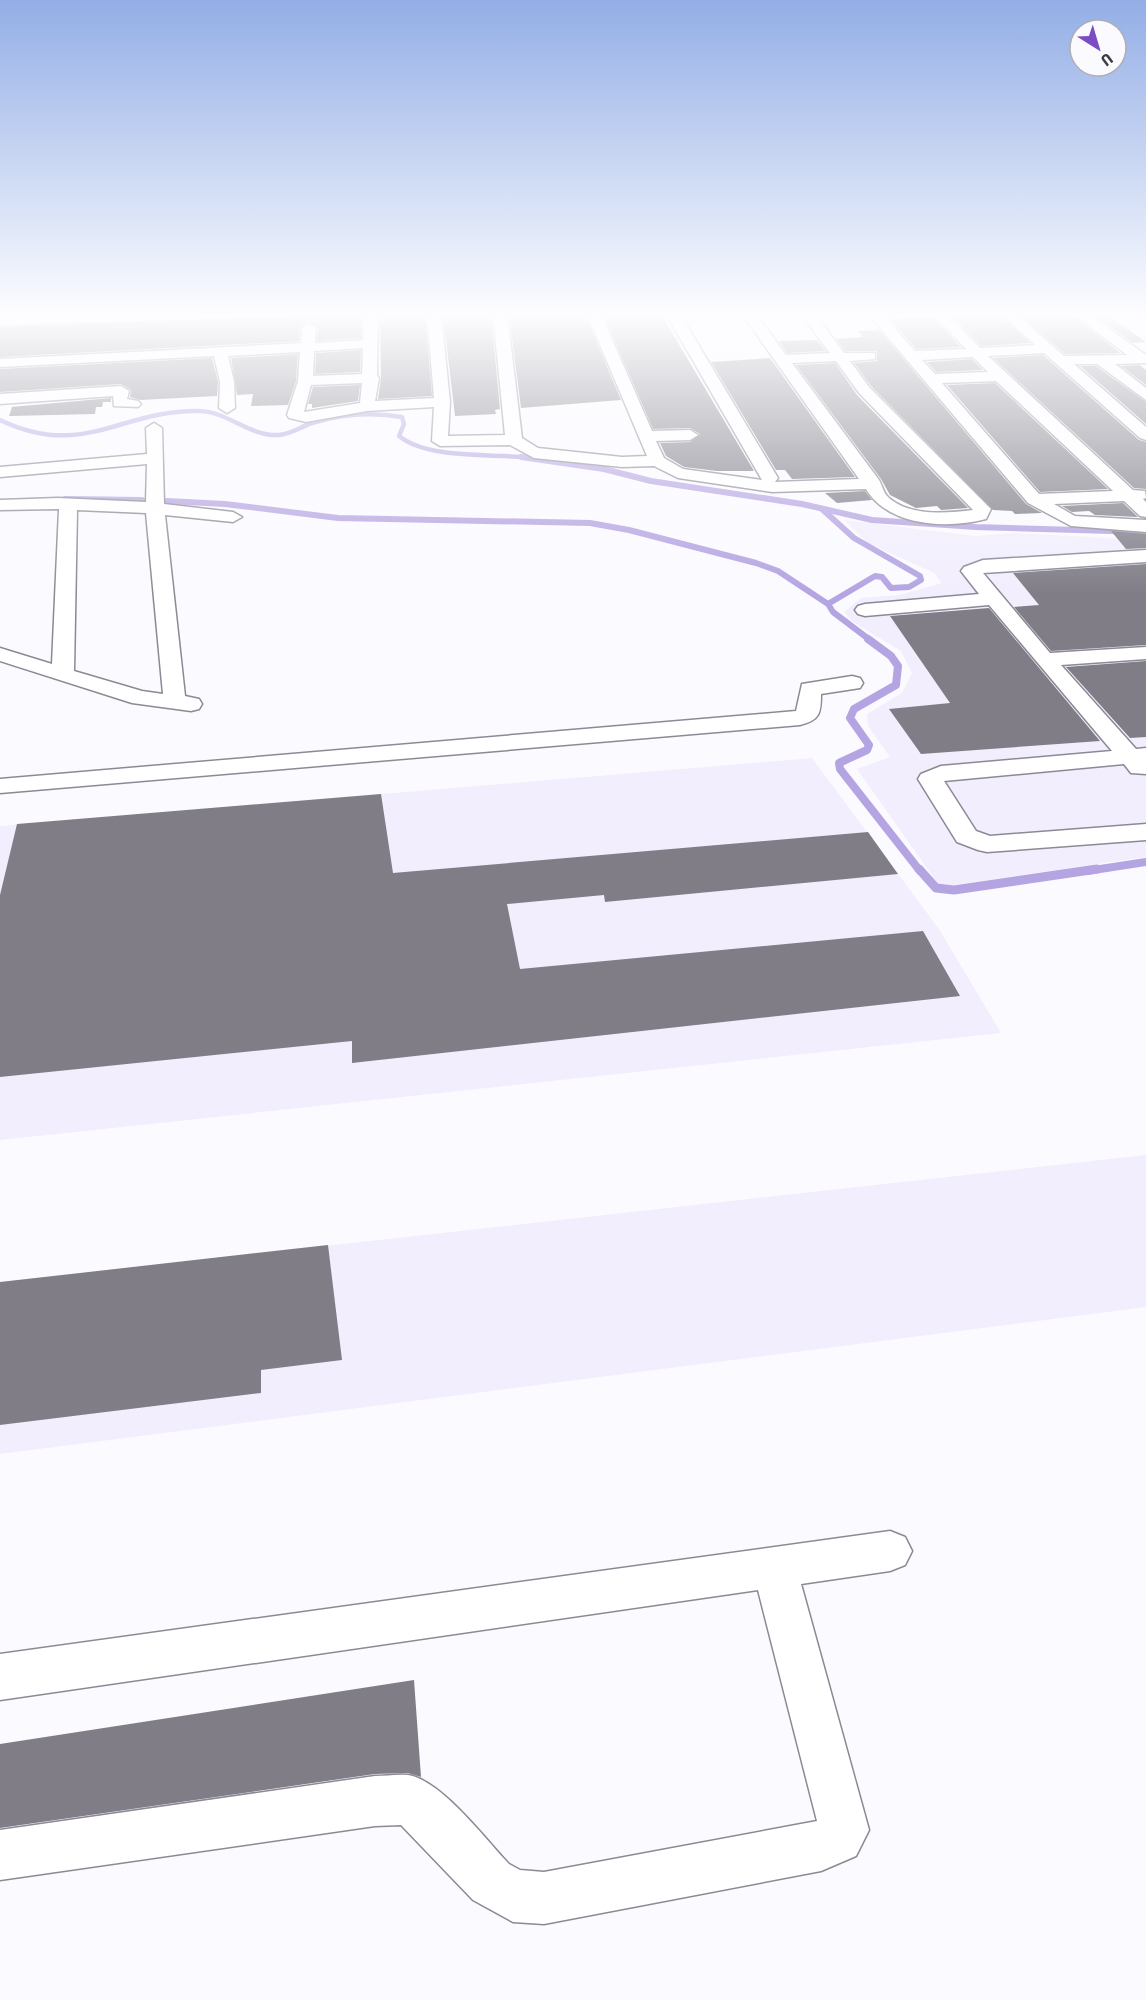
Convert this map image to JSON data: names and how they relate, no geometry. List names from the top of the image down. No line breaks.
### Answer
{"north":"bottom right"}
